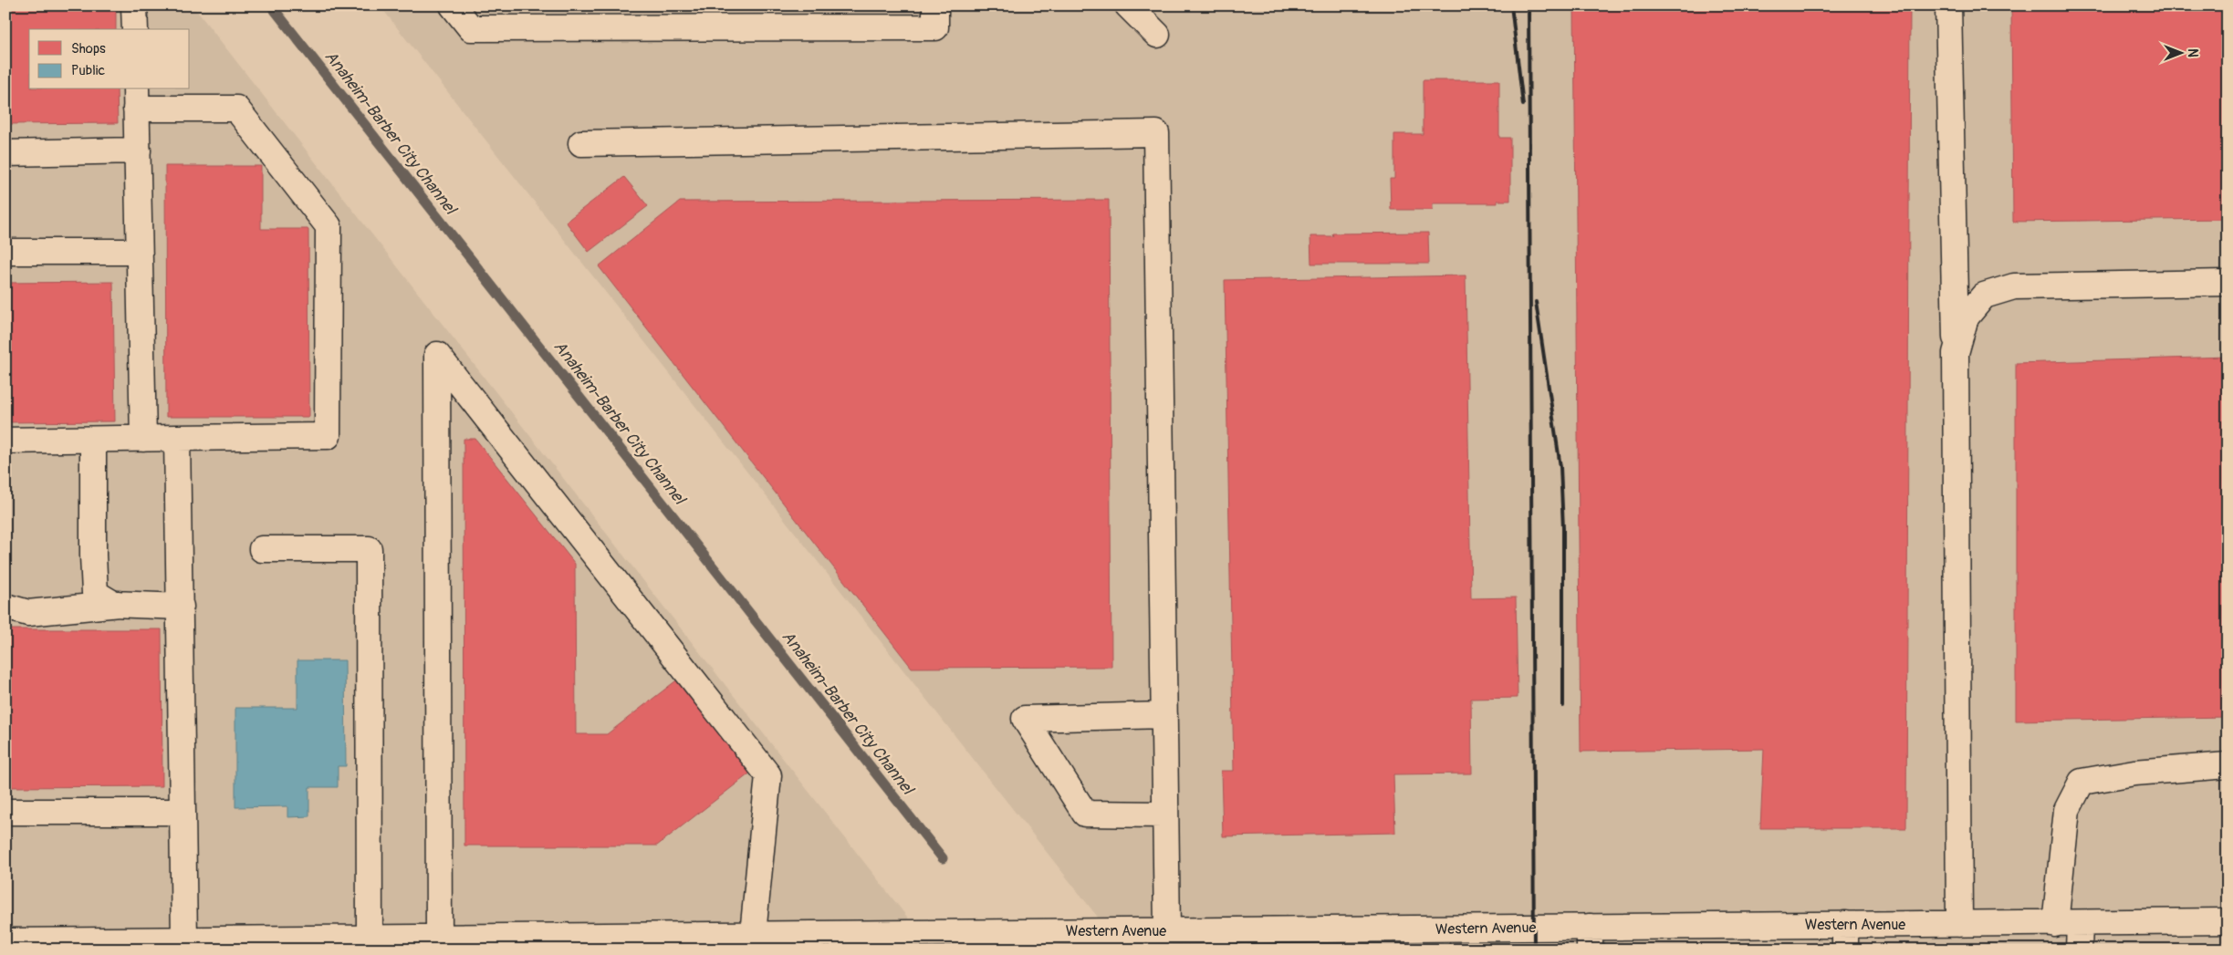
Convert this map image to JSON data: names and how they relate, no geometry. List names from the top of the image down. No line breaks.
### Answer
{"streets":{"street":["Western Avenue"]},"water":["Anaheim-Barber City Channel"],"legend":["Shops","Public"],"north":"right"}
